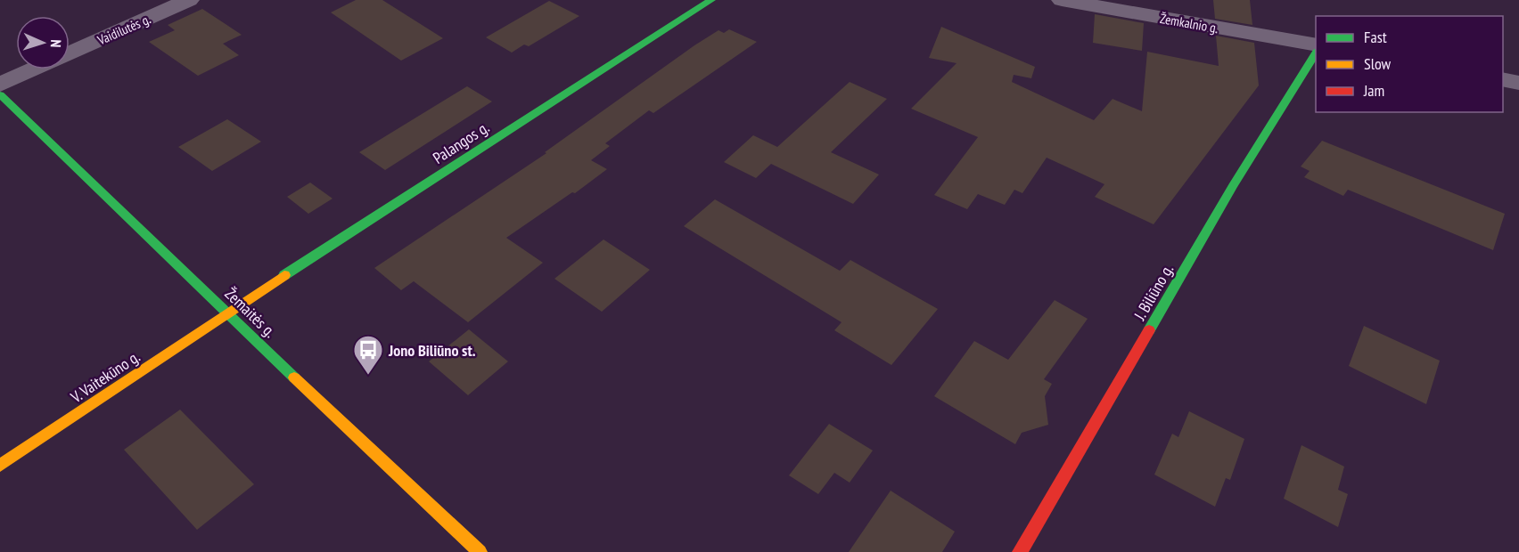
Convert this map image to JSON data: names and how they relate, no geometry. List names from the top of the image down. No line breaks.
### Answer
{"streets":{"street":["Žemkalnio g.","Vaidilutės g.","Palangos g.","J. Biliūno g.","Žemaitės g.","V. Vaitekūno g."]},"crossings":[["Palangos g.","Žemaitės g."],["Palangos g.","V. Vaitekūno g."],["Žemaitės g.","V. Vaitekūno g."]],"places":{"bus stop":["Jono Biliūno st."]},"legend":["Fast","Slow","Jam"],"north":"right"}
